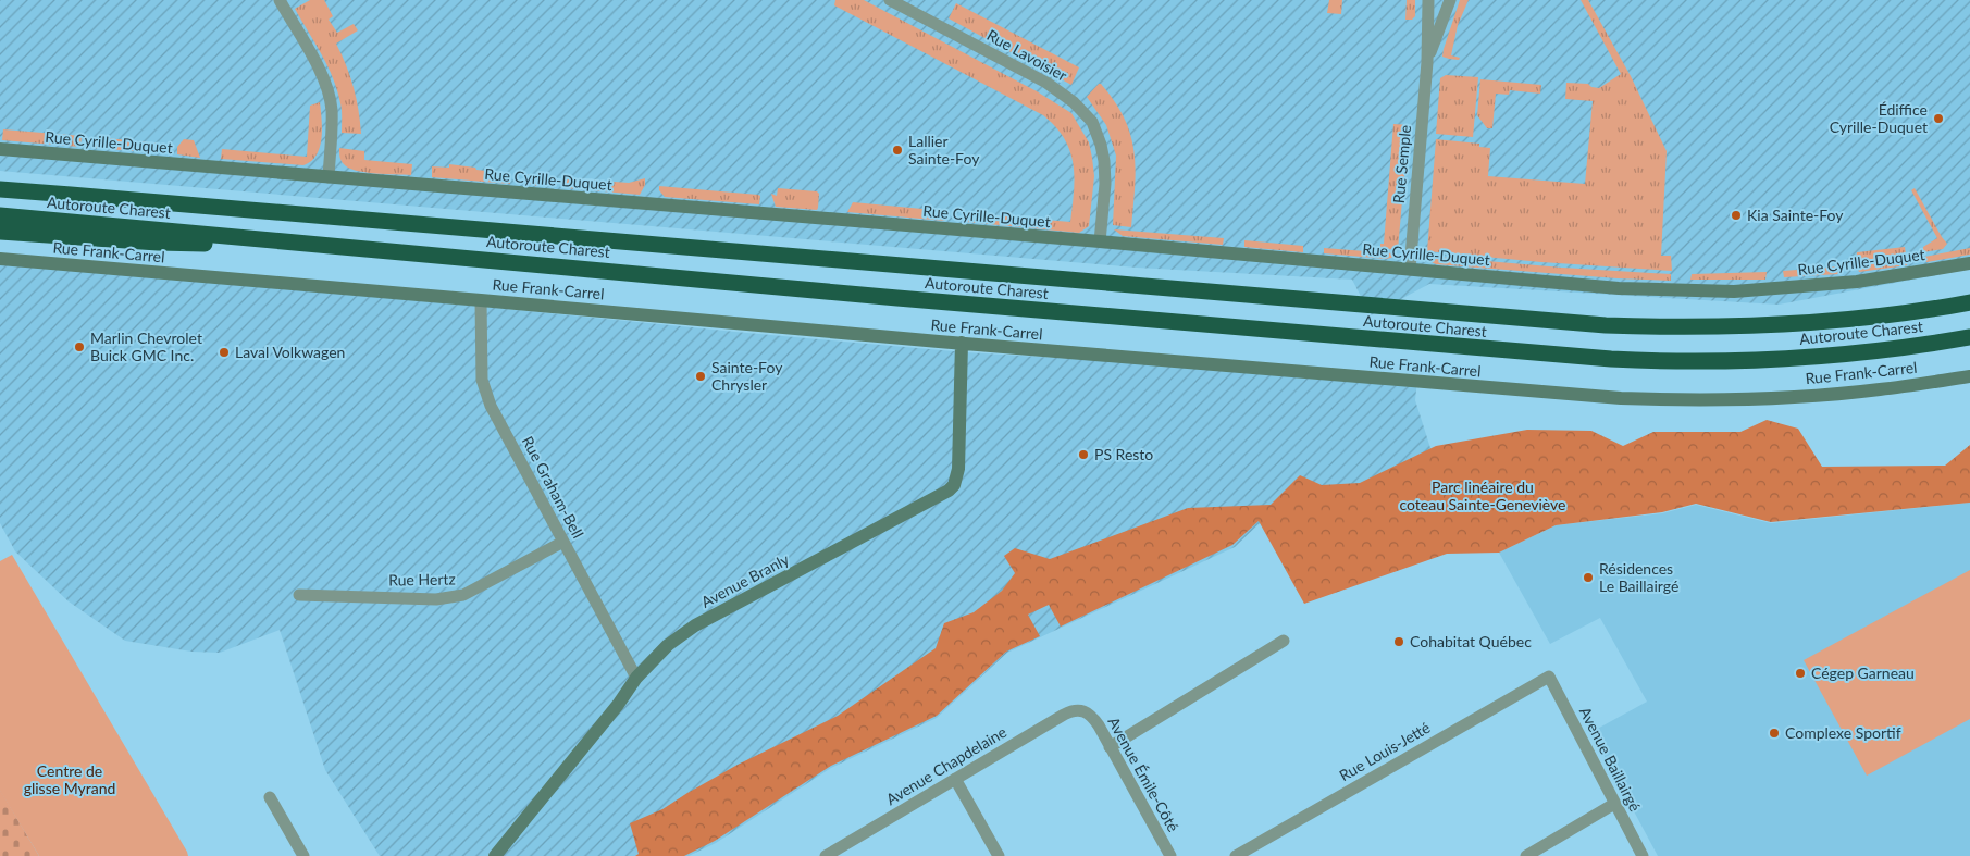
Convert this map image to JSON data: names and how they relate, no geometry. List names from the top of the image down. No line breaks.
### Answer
{"streets":{"highway":["Autoroute Charest"],"street":["Rue Lavoisier","Rue Cyrille-Duquet","Rue Semple","Rue Frank-Carrel","Rue Graham-Bell","Rue Hertz","Avenue Branly","Rue Louis-Jetté","Avenue Baillairgé","Avenue Chapdelaine","Avenue Émile-Côté"]},"crossings":[["Rue Lavoisier","Rue Cyrille-Duquet"],["Rue Cyrille-Duquet","Rue Semple"],["Rue Frank-Carrel","Rue Graham-Bell"],["Rue Frank-Carrel","Avenue Branly"],["Rue Graham-Bell","Rue Hertz"],["Rue Graham-Bell","Avenue Branly"],["Rue Louis-Jetté","Avenue Baillairgé"],["Avenue Chapdelaine","Avenue Émile-Côté"]],"parks":["Parc linéaire du coteau Sainte-Geneviève","Centre de glisse Myrand"],"places":["Édiffice Cyrille-Duquet","Lallier Sainte-Foy","Kia Sainte-Foy","Marlin Chevrolet Buick GMC Inc.","Laval Volkwagen","Sainte-Foy Chrysler","PS Resto","Résidences Le Baillairgé","Cohabitat Québec","Cégep Garneau","Complexe Sportif"]}
